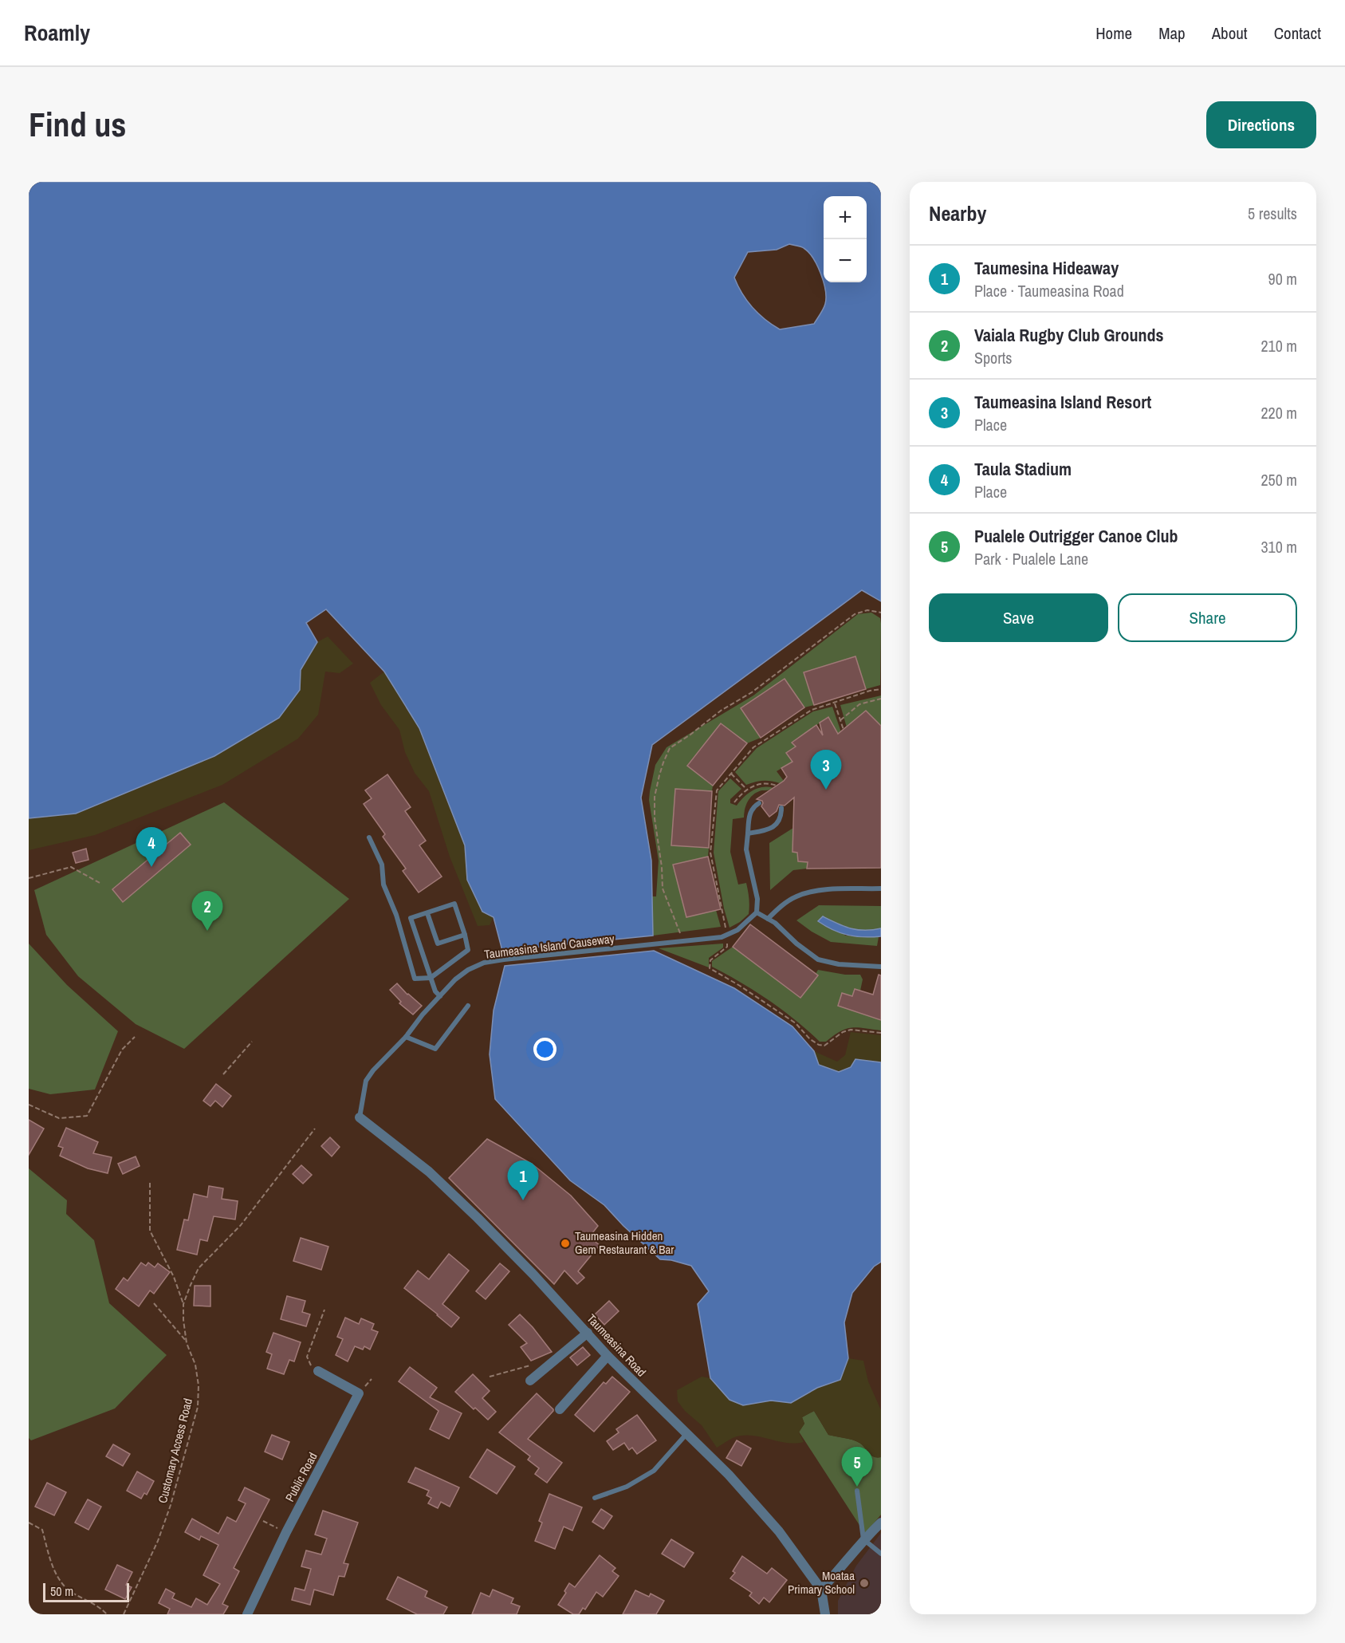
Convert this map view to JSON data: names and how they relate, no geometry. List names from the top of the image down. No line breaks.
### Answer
{"streets":{"street":["Taumeasina Road","Public Road"],"lane":["Taumeasina Island Causeway"],"path":["Customary Access Road"]},"crossings":[["Taumeasina Island Causeway","Taumeasina Road"]],"places":["Taumeasina Hidden Gem Restaurant & Bar","Moataa Primary School"],"scale_bar":"50 m","page":{"header":"Roamly","nav":["Home","Map","About","Contact"],"buttons":["Directions",["Save","Share"]],"title":"Find us","heading":["Nearby","5 results"],"map_buttons":["+","−"],"list":[{"mark":"1","name":"Taumesina Hideaway","note":"Place · Taumeasina Road","value":"90 m"},{"mark":"2","name":"Vaiala Rugby Club Grounds","note":"Sports","value":"210 m"},{"mark":"3","name":"Taumeasina Island Resort","note":"Place","value":"220 m"},{"mark":"4","name":"Taula Stadium","note":"Place","value":"250 m"},{"mark":"5","name":"Pualele Outrigger Canoe Club","note":"Park · Pualele Lane","value":"310 m"}],"pins":["3","4","2","1","5"],"scale":"50 m"}}
